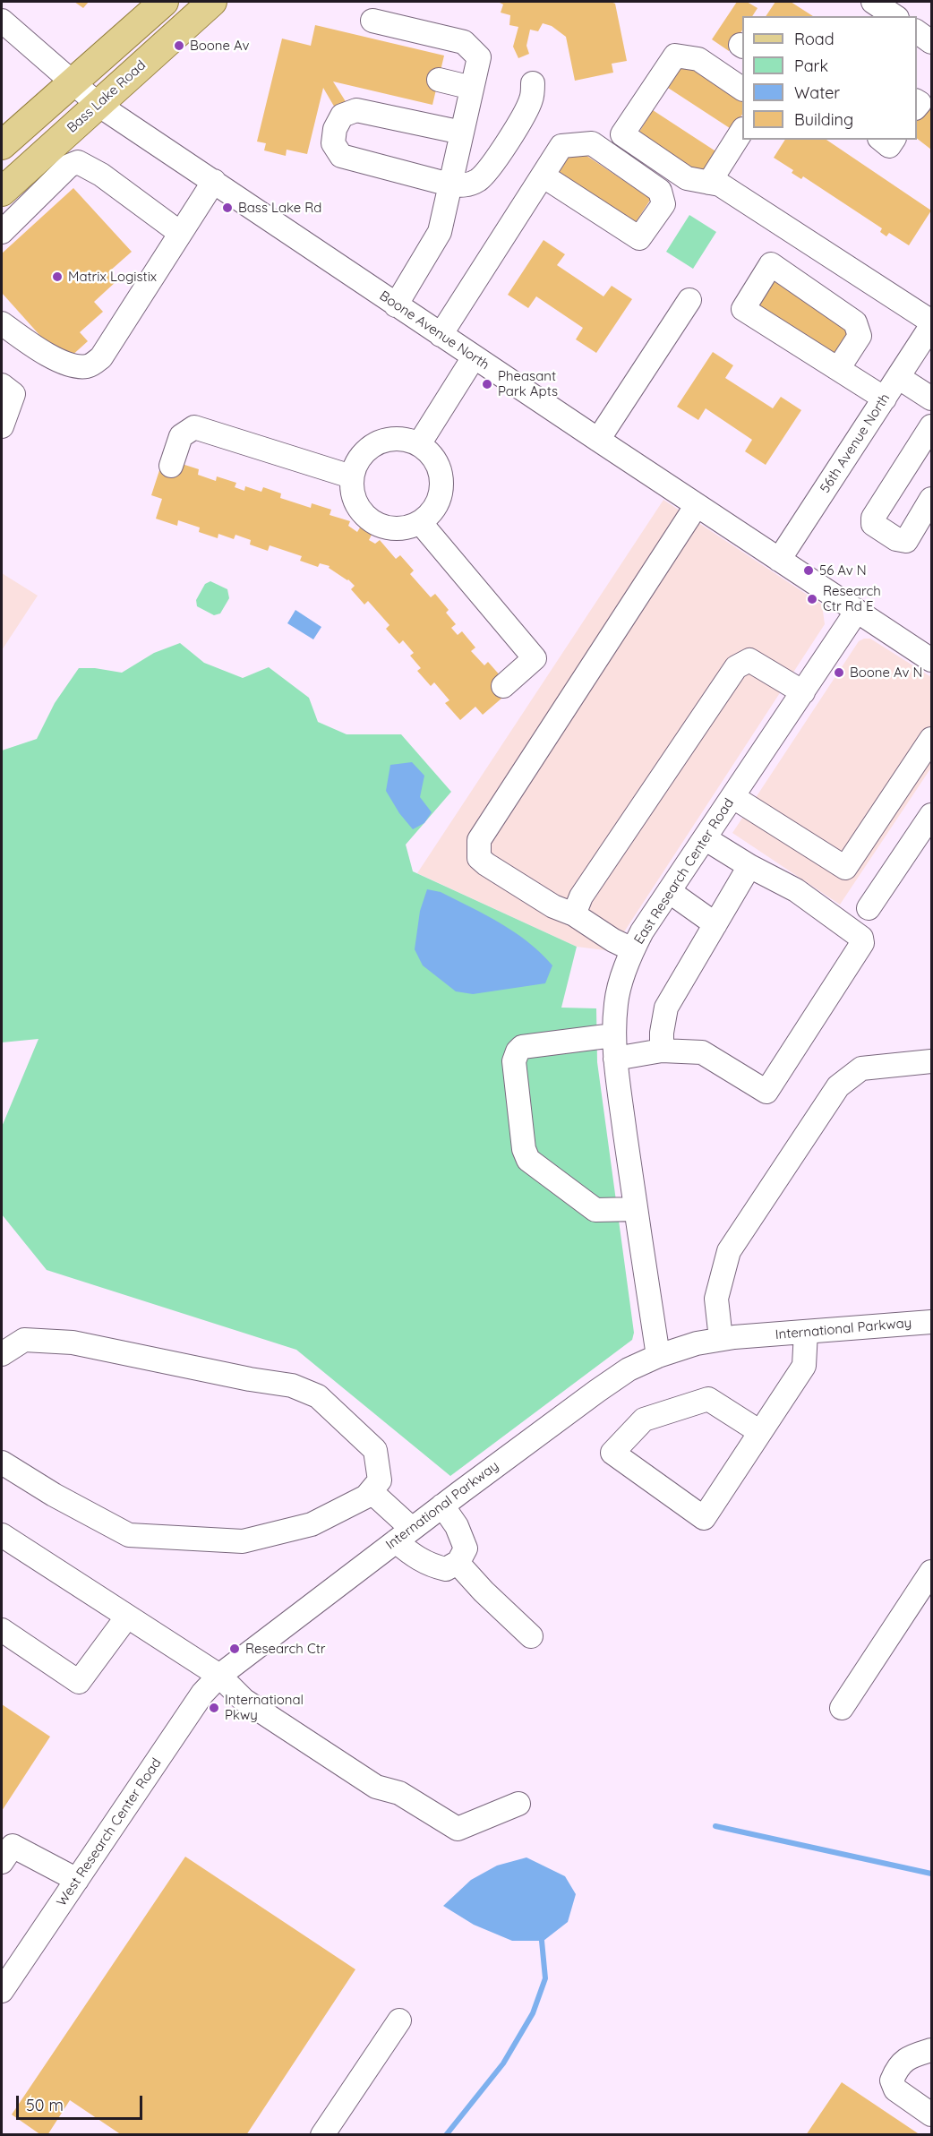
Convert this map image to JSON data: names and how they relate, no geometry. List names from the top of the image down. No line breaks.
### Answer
{"streets":{"main road":["Bass Lake Road"],"street":["Boone Avenue North","56th Avenue North","East Research Center Road","International Parkway","West Research Center Road"]},"crossings":[["Bass Lake Road","Boone Avenue North"],["Boone Avenue North","56th Avenue North"],["Boone Avenue North","East Research Center Road"],["East Research Center Road","International Parkway"],["International Parkway","West Research Center Road"]],"places":["Boone Av","Bass Lake Rd","Matrix Logistix","Pheasant Park Apts","56 Av N","Research Ctr Rd E","Boone Av N","Research Ctr","International Pkwy"],"legend":["Road","Park","Water","Building"],"scale_bar":"50 m"}
